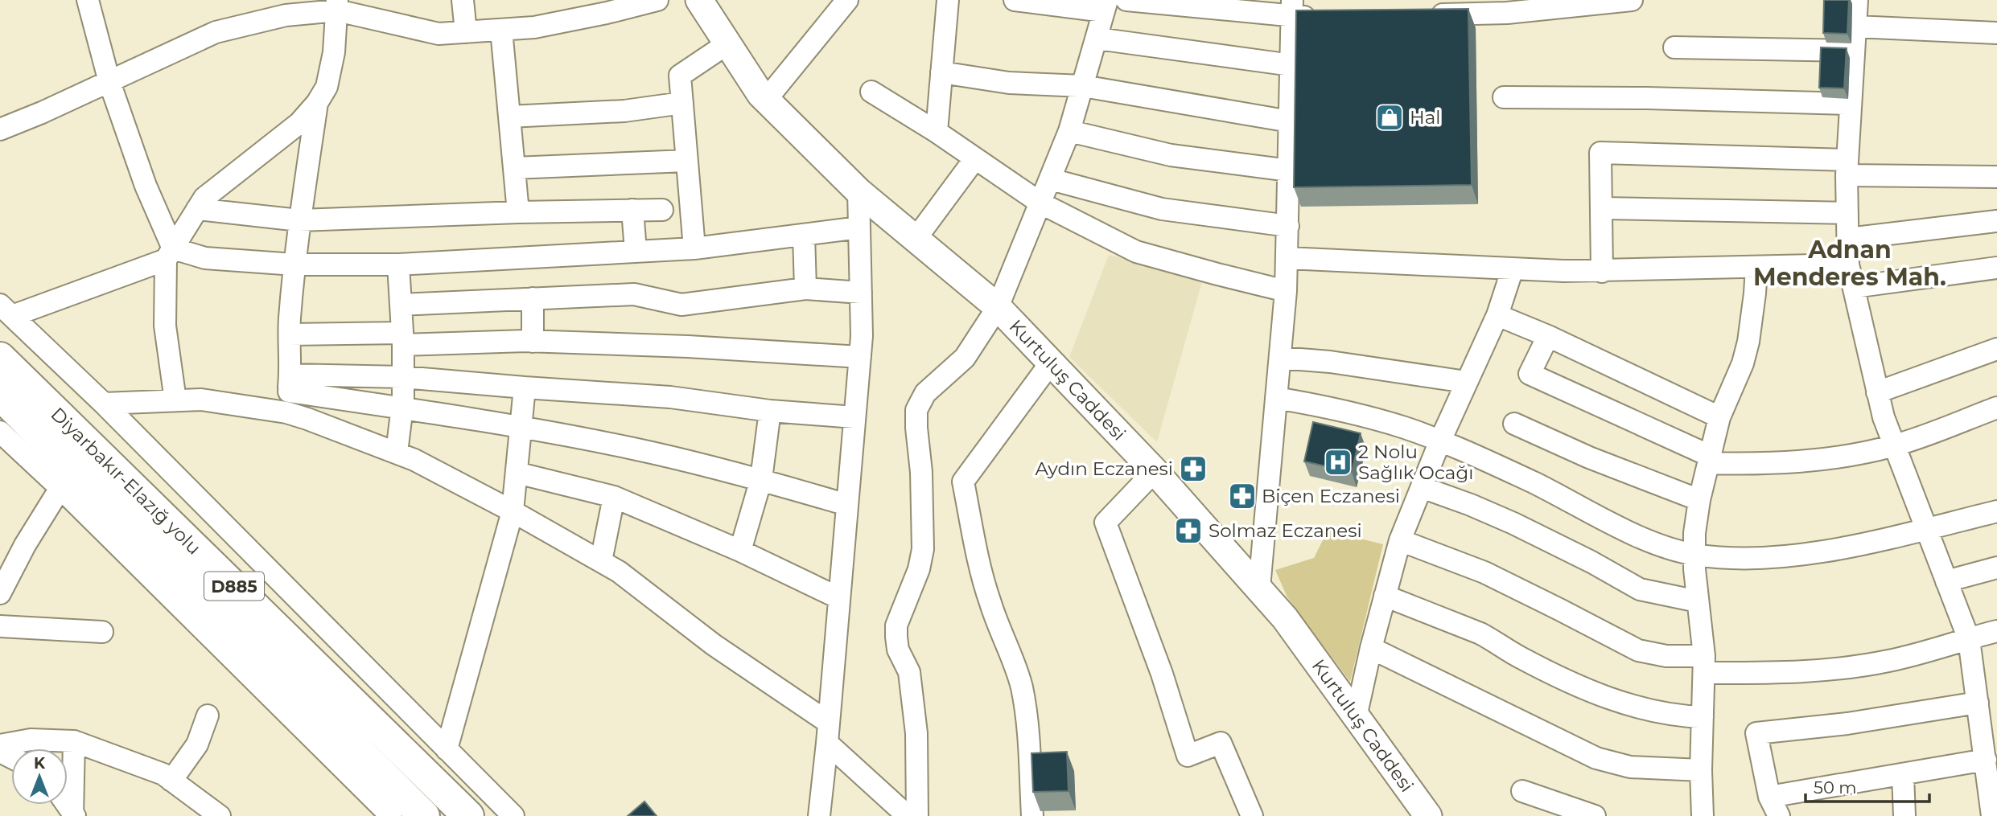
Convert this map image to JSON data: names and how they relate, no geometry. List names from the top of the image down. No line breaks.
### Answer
{"streets":{"highway":["Diyarbakır-Elazığ yolu","D885"],"main road":["Kurtuluş Caddesi"]},"districts":["Adnan Menderes Mah."],"places":{"shop":["Hal"],"hospital":["2 Nolu Sağlık Ocağı"],"pharmacy":["Aydın Eczanesi","Biçen Eczanesi","Solmaz Eczanesi"]},"scale_bar":"50 m","north":"top"}
